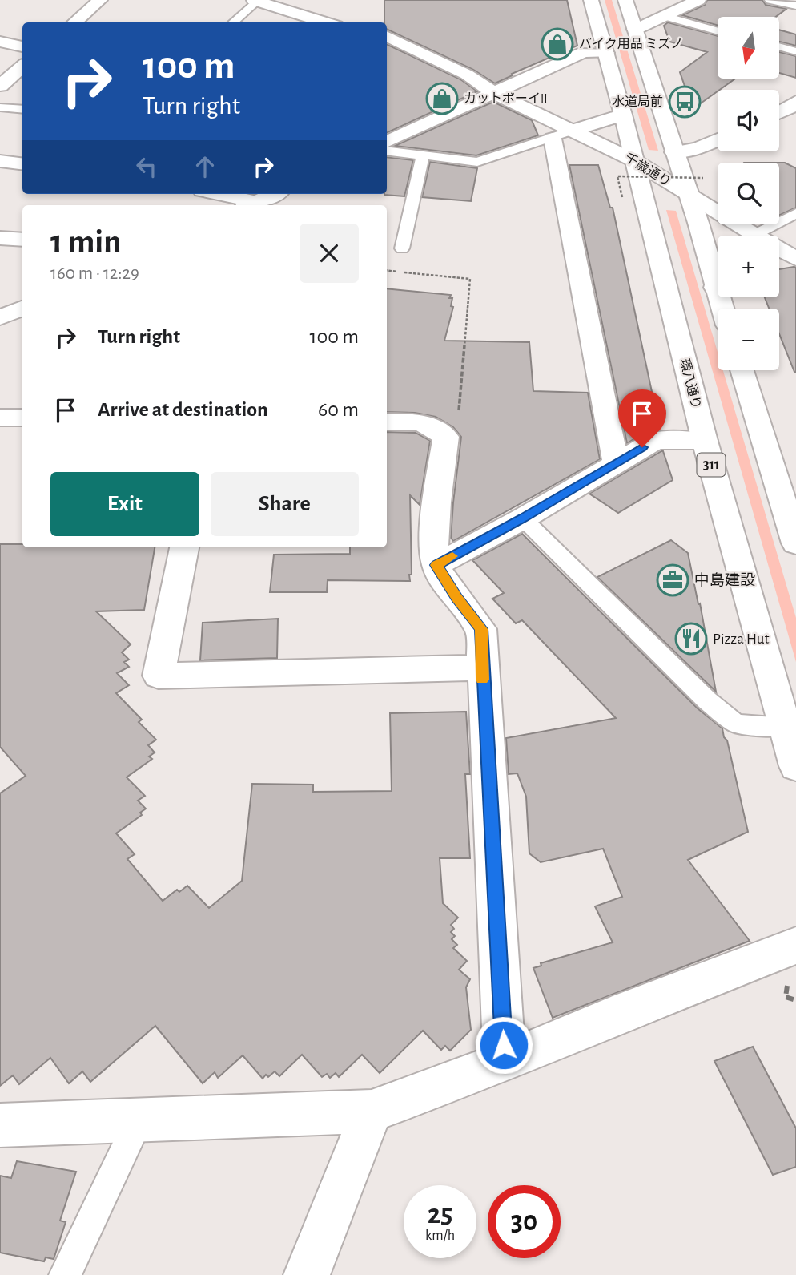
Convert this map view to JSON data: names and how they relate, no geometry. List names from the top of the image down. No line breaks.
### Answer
{"streets":{"street":["千歳通り","環八通り","311"]},"crossings":[["千歳通り","環八通り"]],"places":{"shop":["バイク用品 ミズノ","カットボーイII"],"bus stop":["水道局前"],"office":["中島建設"],"restaurant":["Pizza Hut"]},"north":"bottom","page":{"map_buttons":["+","−"],"turn":["100 m","Turn right"],"heading":["1 min","160 m · 12:29"],"list":[{"name":"Turn right","value":"100 m"},{"name":"Arrive at destination","value":"60 m"}],"buttons":["Exit","Share"],"speed":"25 km/h","limit":"30"}}
